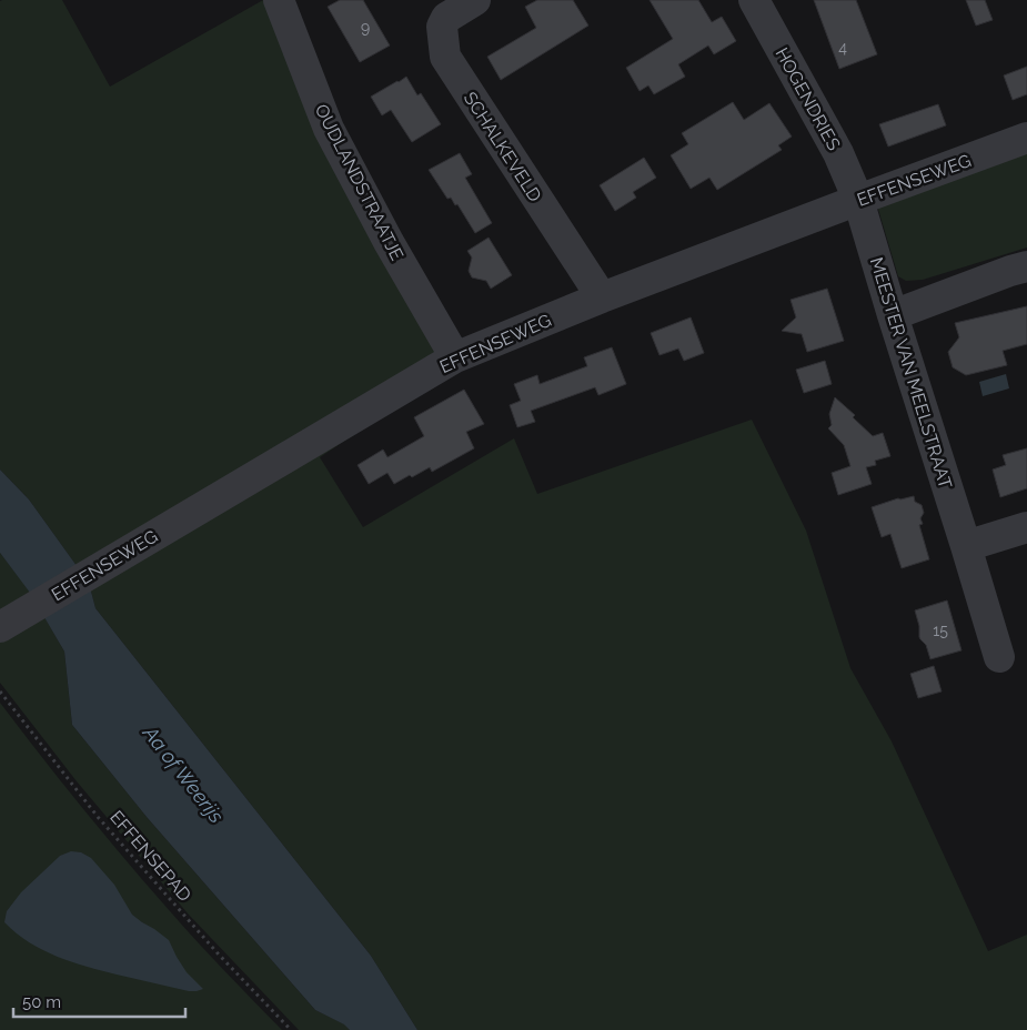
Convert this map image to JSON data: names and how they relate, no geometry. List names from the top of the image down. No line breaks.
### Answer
{"streets":{"street":["HOGENDRIES","SCHALKEVELD","EFFENSEWEG","OUDLANDSTRAATJE","MEESTER VAN MEELSTRAAT"],"path":["EFFENSEPAD"]},"crossings":[["HOGENDRIES","EFFENSEWEG"],["HOGENDRIES","MEESTER VAN MEELSTRAAT"],["SCHALKEVELD","EFFENSEWEG"],["EFFENSEWEG","OUDLANDSTRAATJE"],["EFFENSEWEG","MEESTER VAN MEELSTRAAT"]],"water":["Aa of Weerijs"],"house_numbers":["9","4","15"],"scale_bar":"50 m"}
